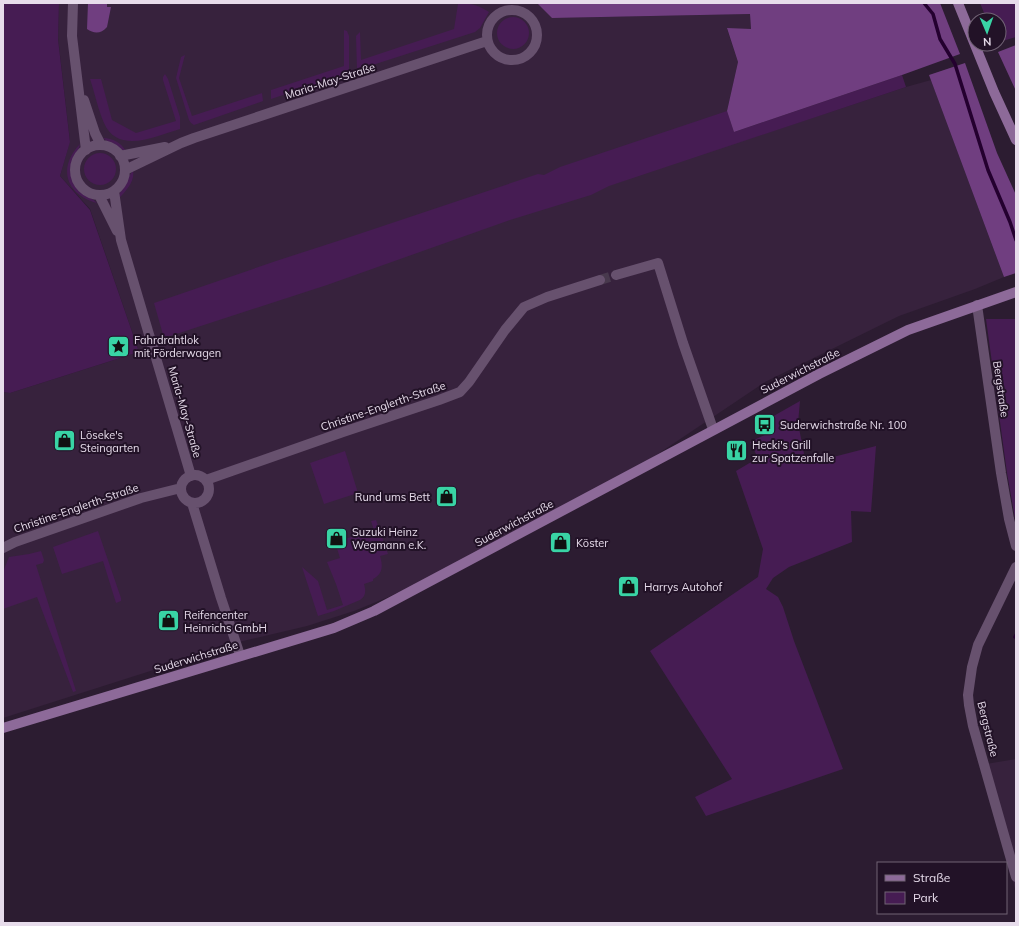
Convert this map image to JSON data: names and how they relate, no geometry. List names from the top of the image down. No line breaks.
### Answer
{"streets":{"main road":["Suderwichstraße"],"street":["Maria-May-Straße","Bergstraße","Christine-Englerth-Straße"]},"crossings":[["Maria-May-Straße","Christine-Englerth-Straße"],["Suderwichstraße","Bergstraße"]],"places":{"place":["Fahrdrahtlok mit Förderwagen"],"bus stop":["Suderwichstraße Nr. 100"],"shop":["Löseke's Steingarten","Rund ums Bett","Suzuki Heinz Wegmann e.K.","Köster","Harrys Autohof","Reifencenter Heinrichs GmbH"],"restaurant":["Hecki's Grill zur Spatzenfalle"]},"legend":["Straße","Park"],"north":"bottom"}
